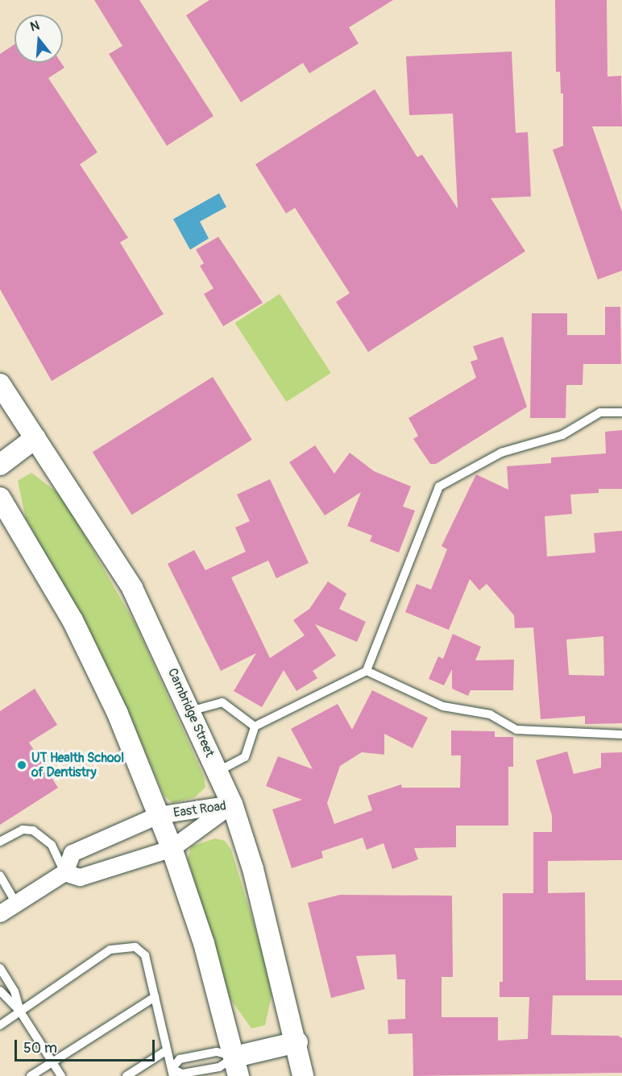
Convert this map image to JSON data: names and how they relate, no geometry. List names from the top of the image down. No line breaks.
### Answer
{"streets":{"street":["Cambridge Street","East Road"]},"crossings":[["Cambridge Street","East Road"]],"places":["UT Health School of Dentistry"],"scale_bar":"50 m","north":"top"}
